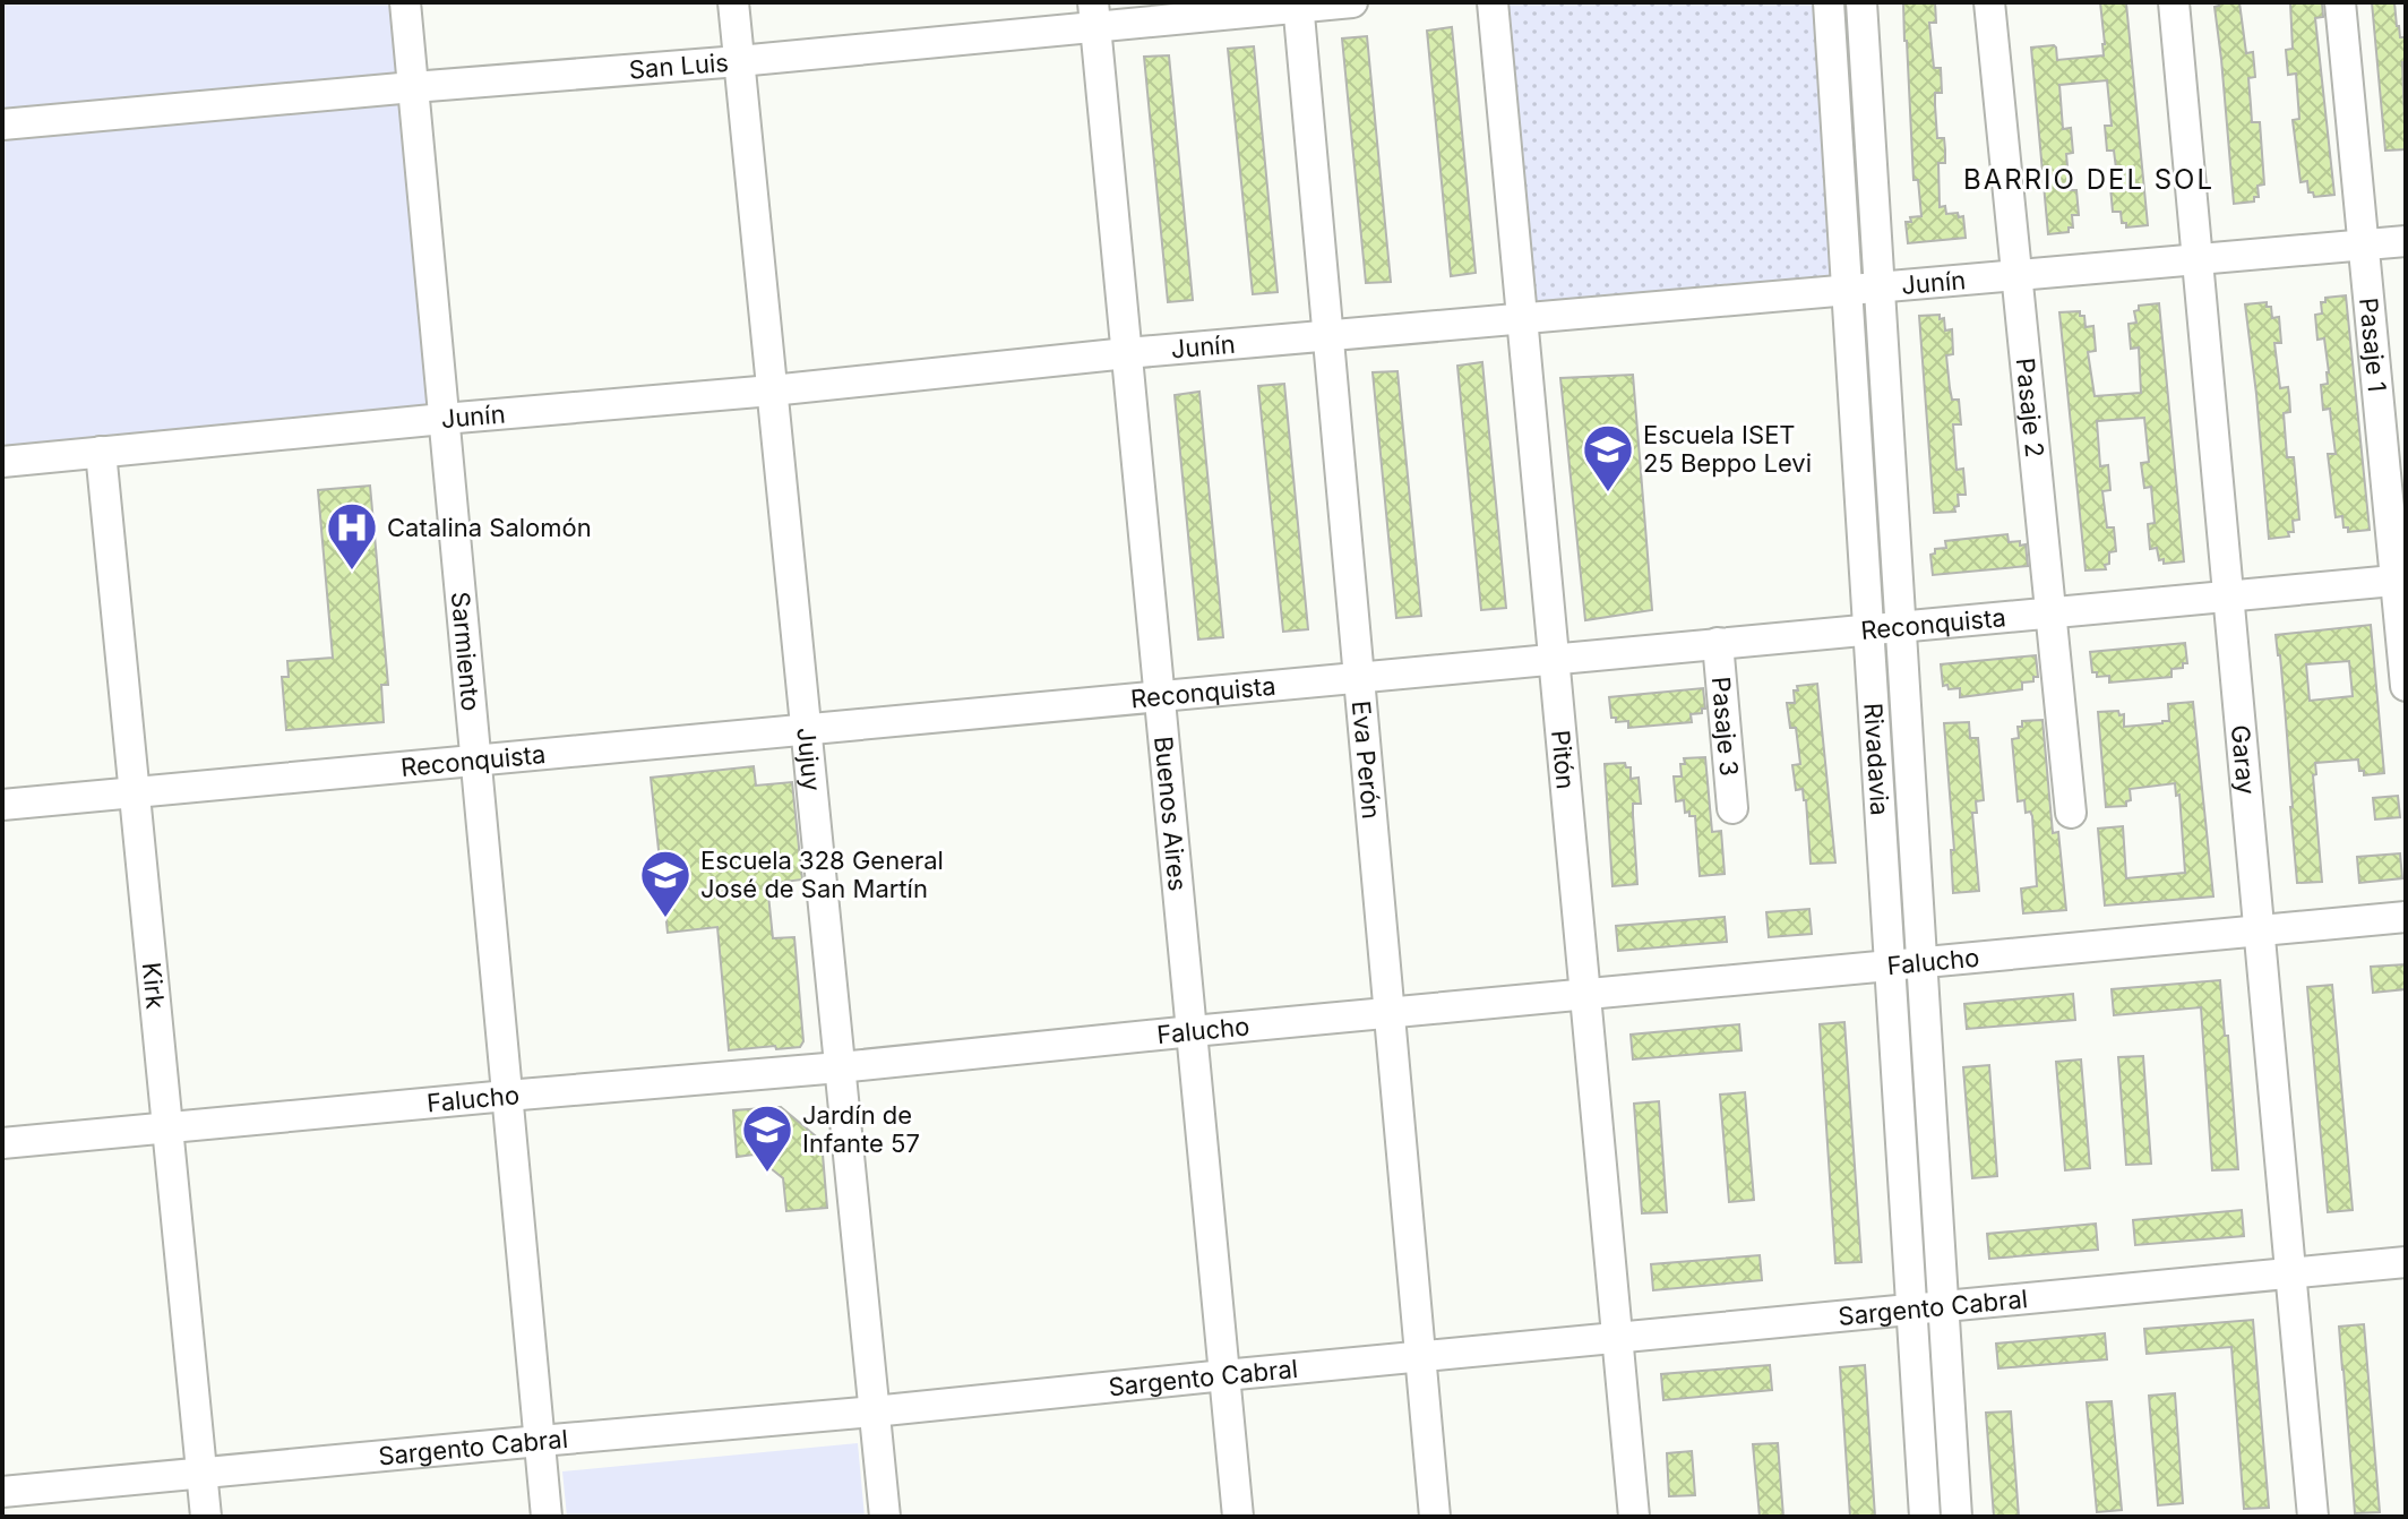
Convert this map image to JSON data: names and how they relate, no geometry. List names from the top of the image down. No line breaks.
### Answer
{"streets":{"street":["San Luis","Junín","Pasaje 1","Pasaje 2","Reconquista","Sarmiento","Pasaje 3","Jujuy","Eva Perón","Pitón","Rivadavia","Garay","Buenos Aires","Falucho","Kirk","Sargento Cabral"]},"crossings":[["San Luis","Sarmiento"],["San Luis","Jujuy"],["San Luis","Eva Perón"],["San Luis","Buenos Aires"],["Junín","Pasaje 1"],["Junín","Pasaje 2"],["Junín","Sarmiento"],["Junín","Jujuy"],["Junín","Eva Perón"],["Junín","Pitón"],["Junín","Rivadavia"],["Junín","Garay"],["Junín","Buenos Aires"],["Junín","Kirk"],["Pasaje 1","Reconquista"],["Pasaje 2","Reconquista"],["Reconquista","Sarmiento"],["Reconquista","Pasaje 3"],["Reconquista","Jujuy"],["Reconquista","Eva Perón"],["Reconquista","Pitón"],["Reconquista","Rivadavia"],["Reconquista","Garay"],["Reconquista","Buenos Aires"],["Reconquista","Kirk"],["Sarmiento","Falucho"],["Sarmiento","Sargento Cabral"],["Jujuy","Falucho"],["Jujuy","Sargento Cabral"],["Eva Perón","Falucho"],["Eva Perón","Sargento Cabral"],["Pitón","Falucho"],["Pitón","Sargento Cabral"],["Rivadavia","Falucho"],["Rivadavia","Sargento Cabral"],["Garay","Falucho"],["Garay","Sargento Cabral"],["Buenos Aires","Falucho"],["Buenos Aires","Sargento Cabral"],["Falucho","Kirk"],["Kirk","Sargento Cabral"]],"districts":["BARRIO DEL SOL"],"places":{"school or university":["Escuela ISET 25 Beppo Levi","Escuela 328 General José de San Martín","Jardín de Infante 57"],"hospital":["Catalina Salomón"]}}
